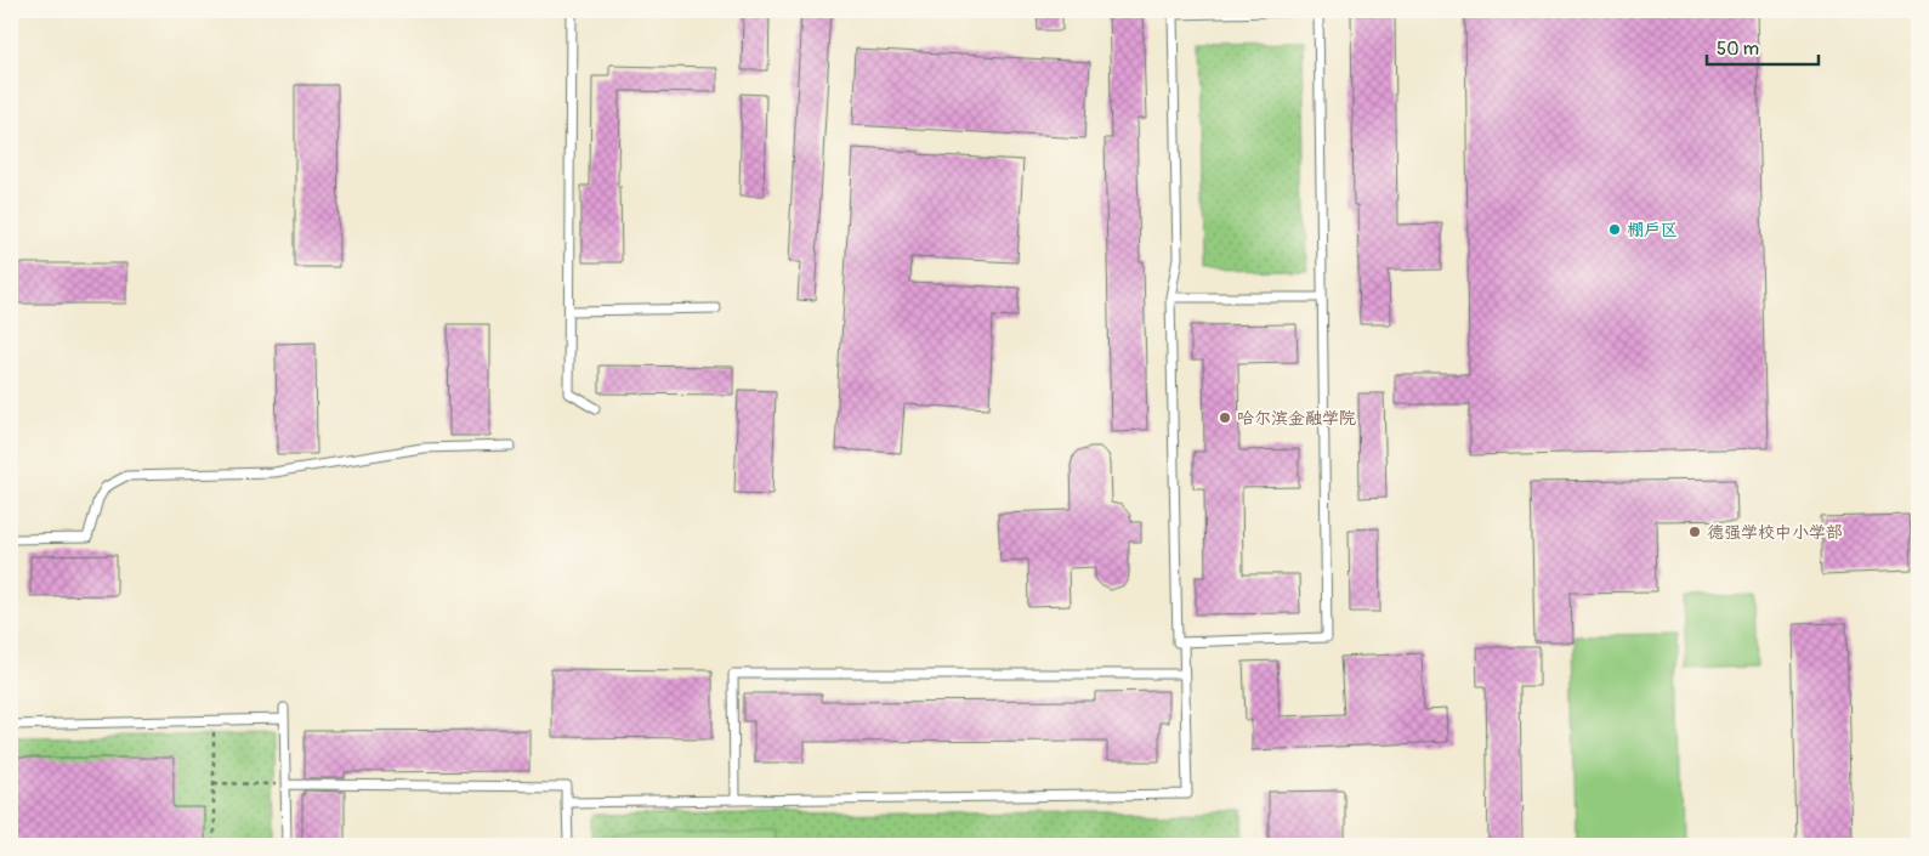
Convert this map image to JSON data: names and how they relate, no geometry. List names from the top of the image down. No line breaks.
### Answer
{"places":["棚户区","哈尔滨金融学院","德强学校中小学部"],"scale_bar":"50 m"}
